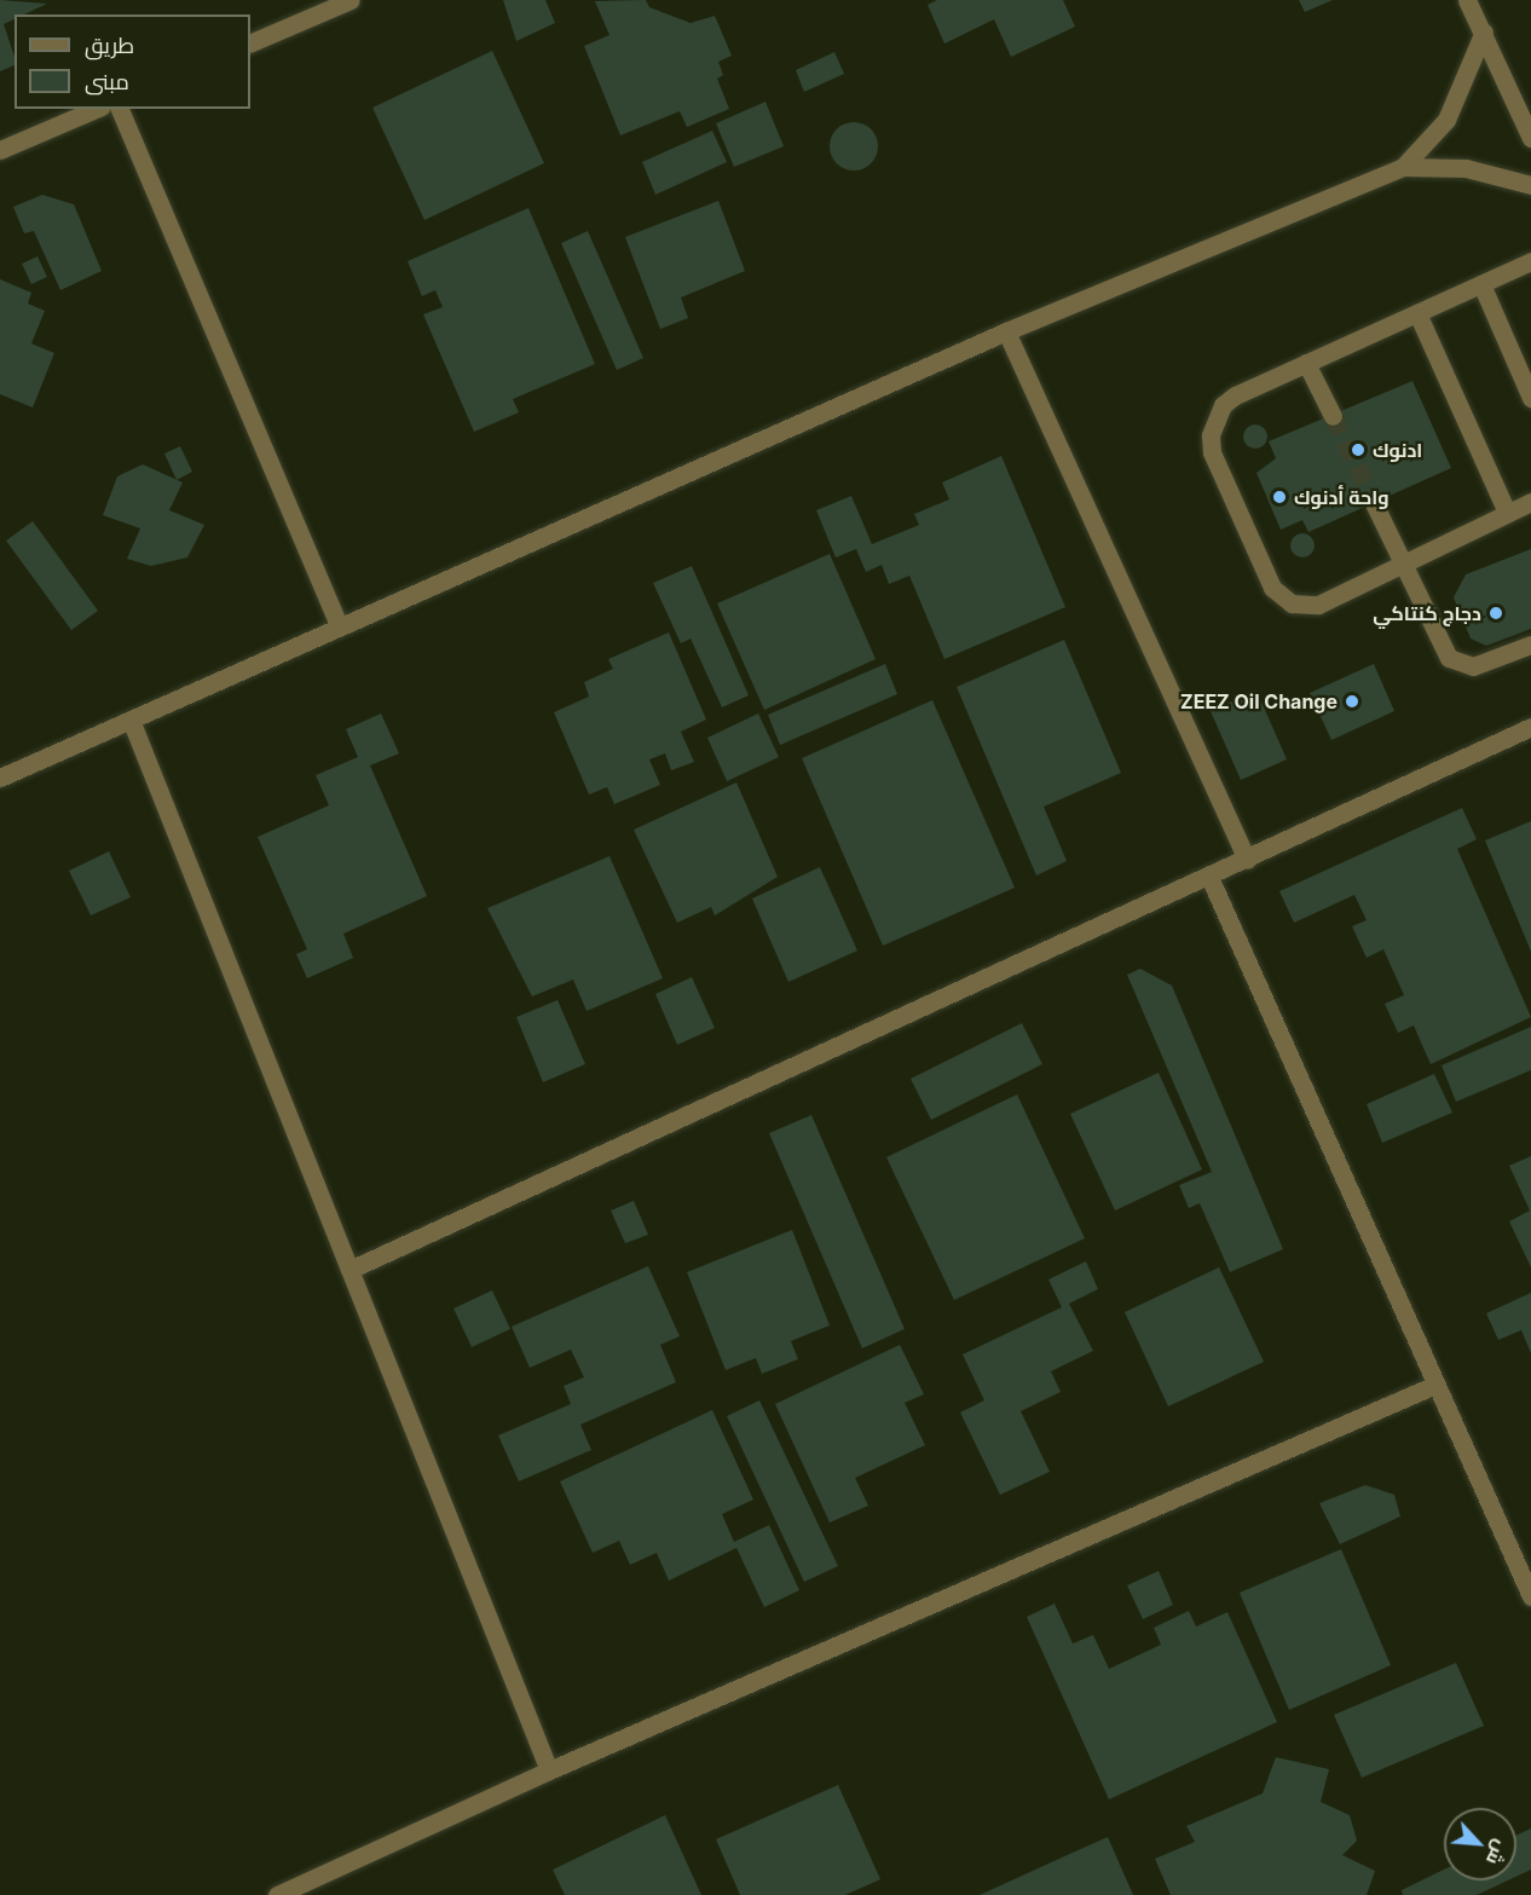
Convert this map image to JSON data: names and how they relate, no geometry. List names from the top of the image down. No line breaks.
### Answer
{"places":["ادنوك","واحة أدنوك","دجاج كنتاكي","ZEEZ Oil Change"],"legend":["طريق","مبنى"],"north":"bottom right"}
